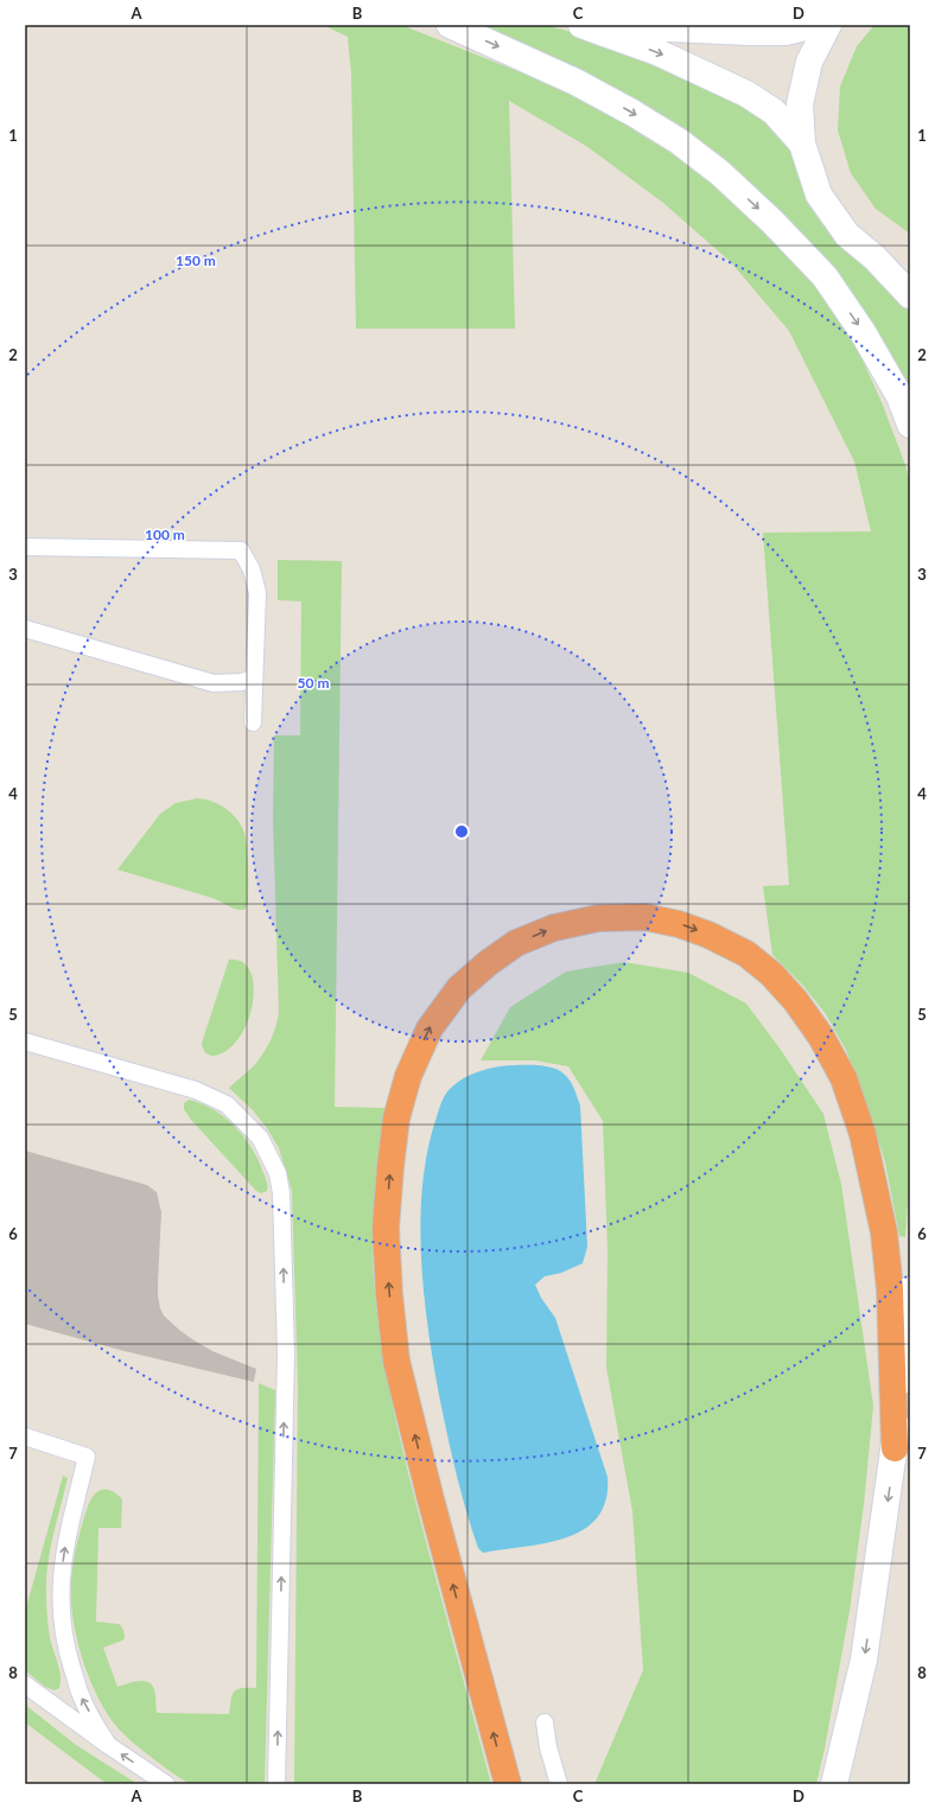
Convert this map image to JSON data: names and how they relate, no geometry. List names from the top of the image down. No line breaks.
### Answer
{"grid":{"columns":["A","B","C","D"],"rows":["1","2","3","4","5","6","7","8"]},"rings":["150 m","100 m","50 m"]}
